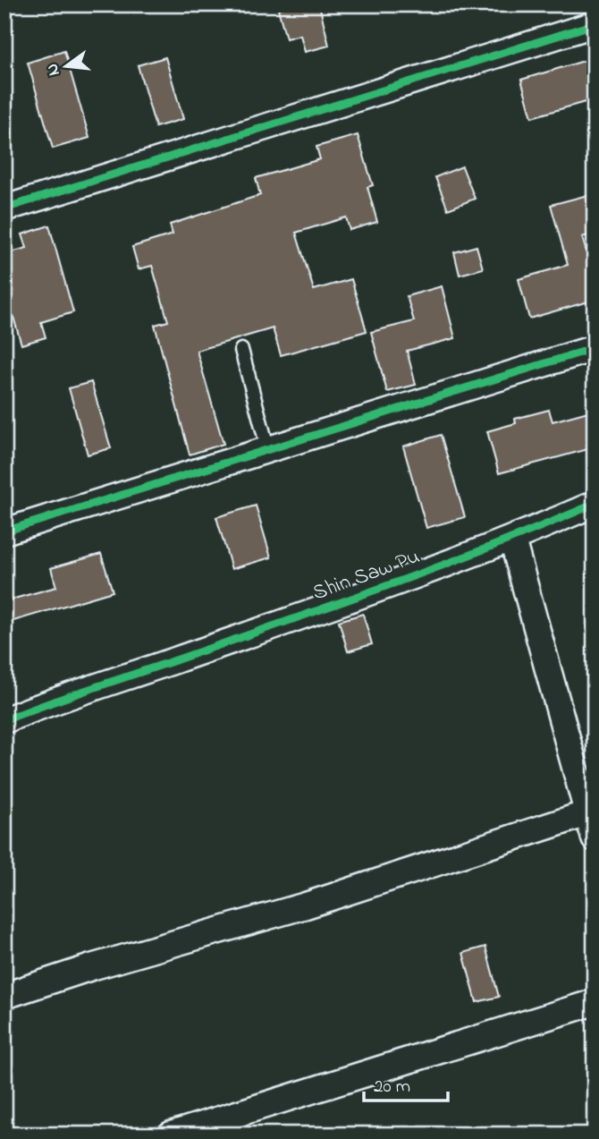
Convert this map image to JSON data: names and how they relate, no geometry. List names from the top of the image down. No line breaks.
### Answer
{"streets":{"street":["Shin Saw Pu"]},"scale_bar":"20 m","north":"left"}
